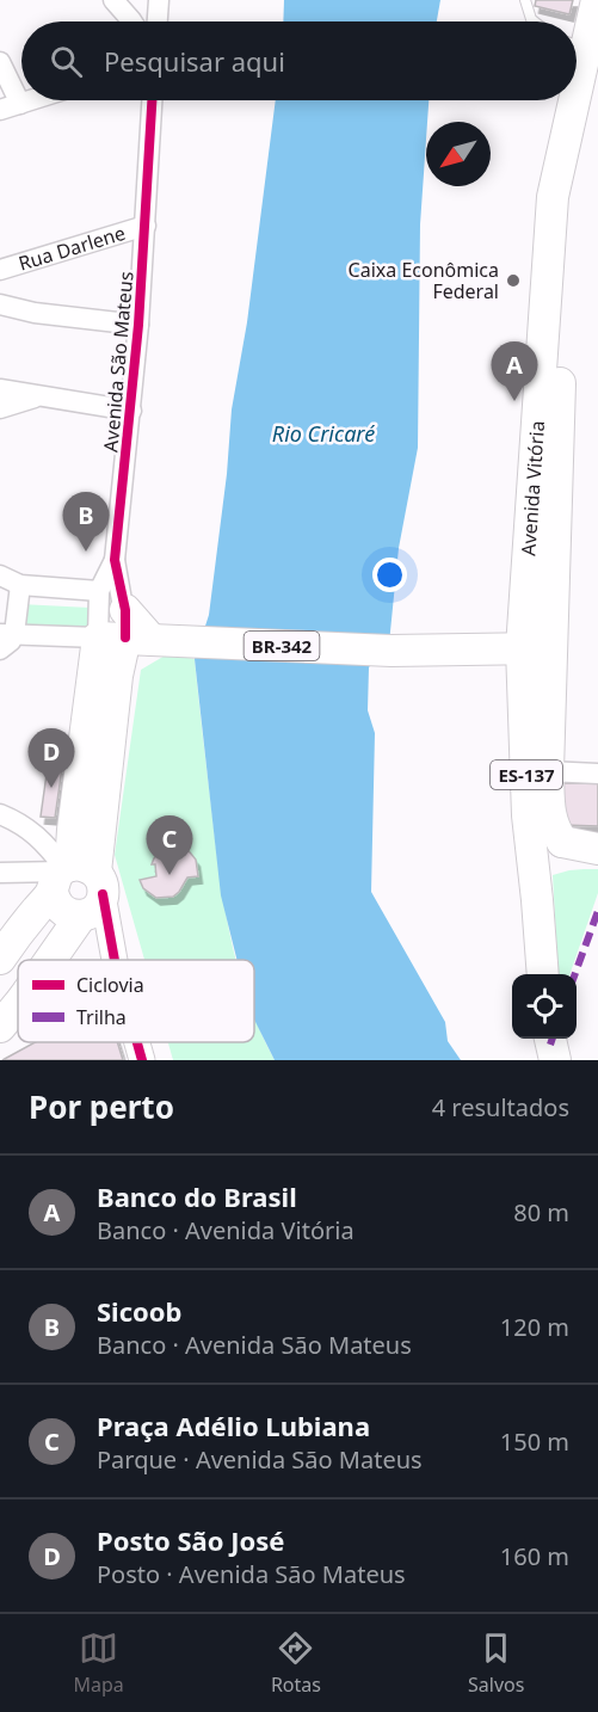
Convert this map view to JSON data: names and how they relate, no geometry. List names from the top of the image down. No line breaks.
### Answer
{"streets":{"main road":["Avenida São Mateus","Avenida Vitória","BR-342","ES-137"],"street":["Rua Darlene"]},"crossings":[["Rua Darlene","Avenida São Mateus"],["Avenida São Mateus","BR-342"],["Avenida Vitória","BR-342"]],"water":["Rio Cricaré"],"places":["Caixa Econômica Federal"],"legend":["Ciclovia","Trilha"],"north":"bottom left","page":{"search":"Pesquisar aqui","pins":["A","B","D","C"],"heading":["Por perto","4 resultados"],"list":[{"mark":"A","name":"Banco do Brasil","note":"Banco · Avenida Vitória","value":"80 m"},{"mark":"B","name":"Sicoob","note":"Banco · Avenida São Mateus","value":"120 m"},{"mark":"C","name":"Praça Adélio Lubiana","note":"Parque · Avenida São Mateus","value":"150 m"},{"mark":"D","name":"Posto São José","note":"Posto · Avenida São Mateus","value":"160 m"}],"nav":["Mapa","Rotas","Salvos"]}}
